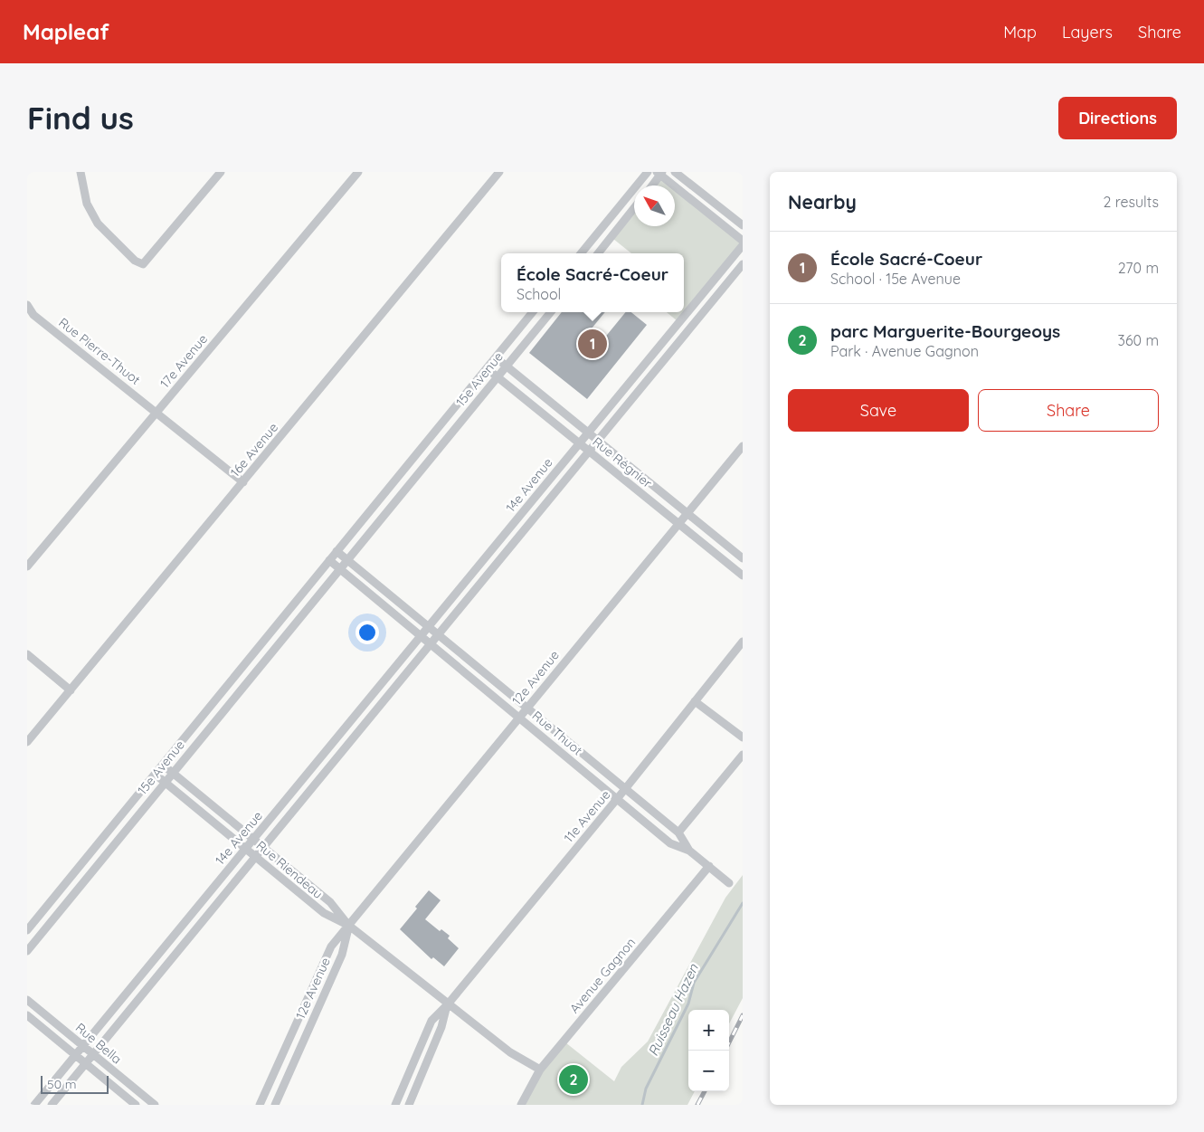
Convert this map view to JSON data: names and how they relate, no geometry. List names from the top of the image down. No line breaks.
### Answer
{"streets":{"street":["Rue Pierre-Thuot","17e Avenue","15e Avenue","16e Avenue","Rue Régnier","14e Avenue","12e Avenue","Rue Thuot","11e Avenue","Rue Riendeau","Avenue Gagnon","Rue Bella"]},"crossings":[["Rue Pierre-Thuot","17e Avenue"],["Rue Pierre-Thuot","16e Avenue"],["15e Avenue","Rue Régnier"],["15e Avenue","Rue Thuot"],["15e Avenue","Rue Riendeau"],["Rue Régnier","14e Avenue"],["Rue Régnier","12e Avenue"],["14e Avenue","Rue Thuot"],["14e Avenue","Rue Riendeau"],["14e Avenue","Rue Bella"],["12e Avenue","Rue Thuot"],["12e Avenue","Rue Riendeau"],["Rue Thuot","11e Avenue"],["Rue Thuot","Avenue Gagnon"],["11e Avenue","Rue Riendeau"],["Rue Riendeau","Avenue Gagnon"]],"water":["Ruisseau Hazen"],"scale_bar":"50 m","north":"top left","page":{"header":"Mapleaf","nav":["Map","Layers","Share"],"buttons":["Directions",["Save","Share"]],"title":"Find us","heading":["Nearby","2 results"],"list":[{"mark":"1","name":"École Sacré-Coeur","note":"School · 15e Avenue","value":"270 m"},{"mark":"2","name":"parc Marguerite-Bourgeoys","note":"Park · Avenue Gagnon","value":"360 m"}],"popup":["École Sacré-Coeur","School"],"pins":["1","2"],"map_buttons":["+","−"],"scale":"50 m"}}
